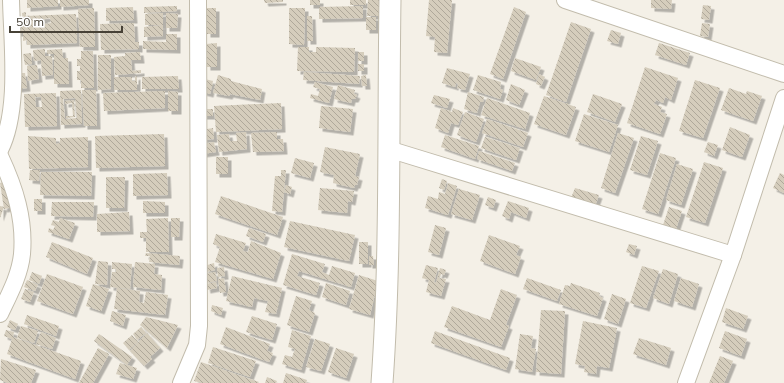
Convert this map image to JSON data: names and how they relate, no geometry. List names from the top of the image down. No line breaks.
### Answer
{"scale_bar":"50 m"}
